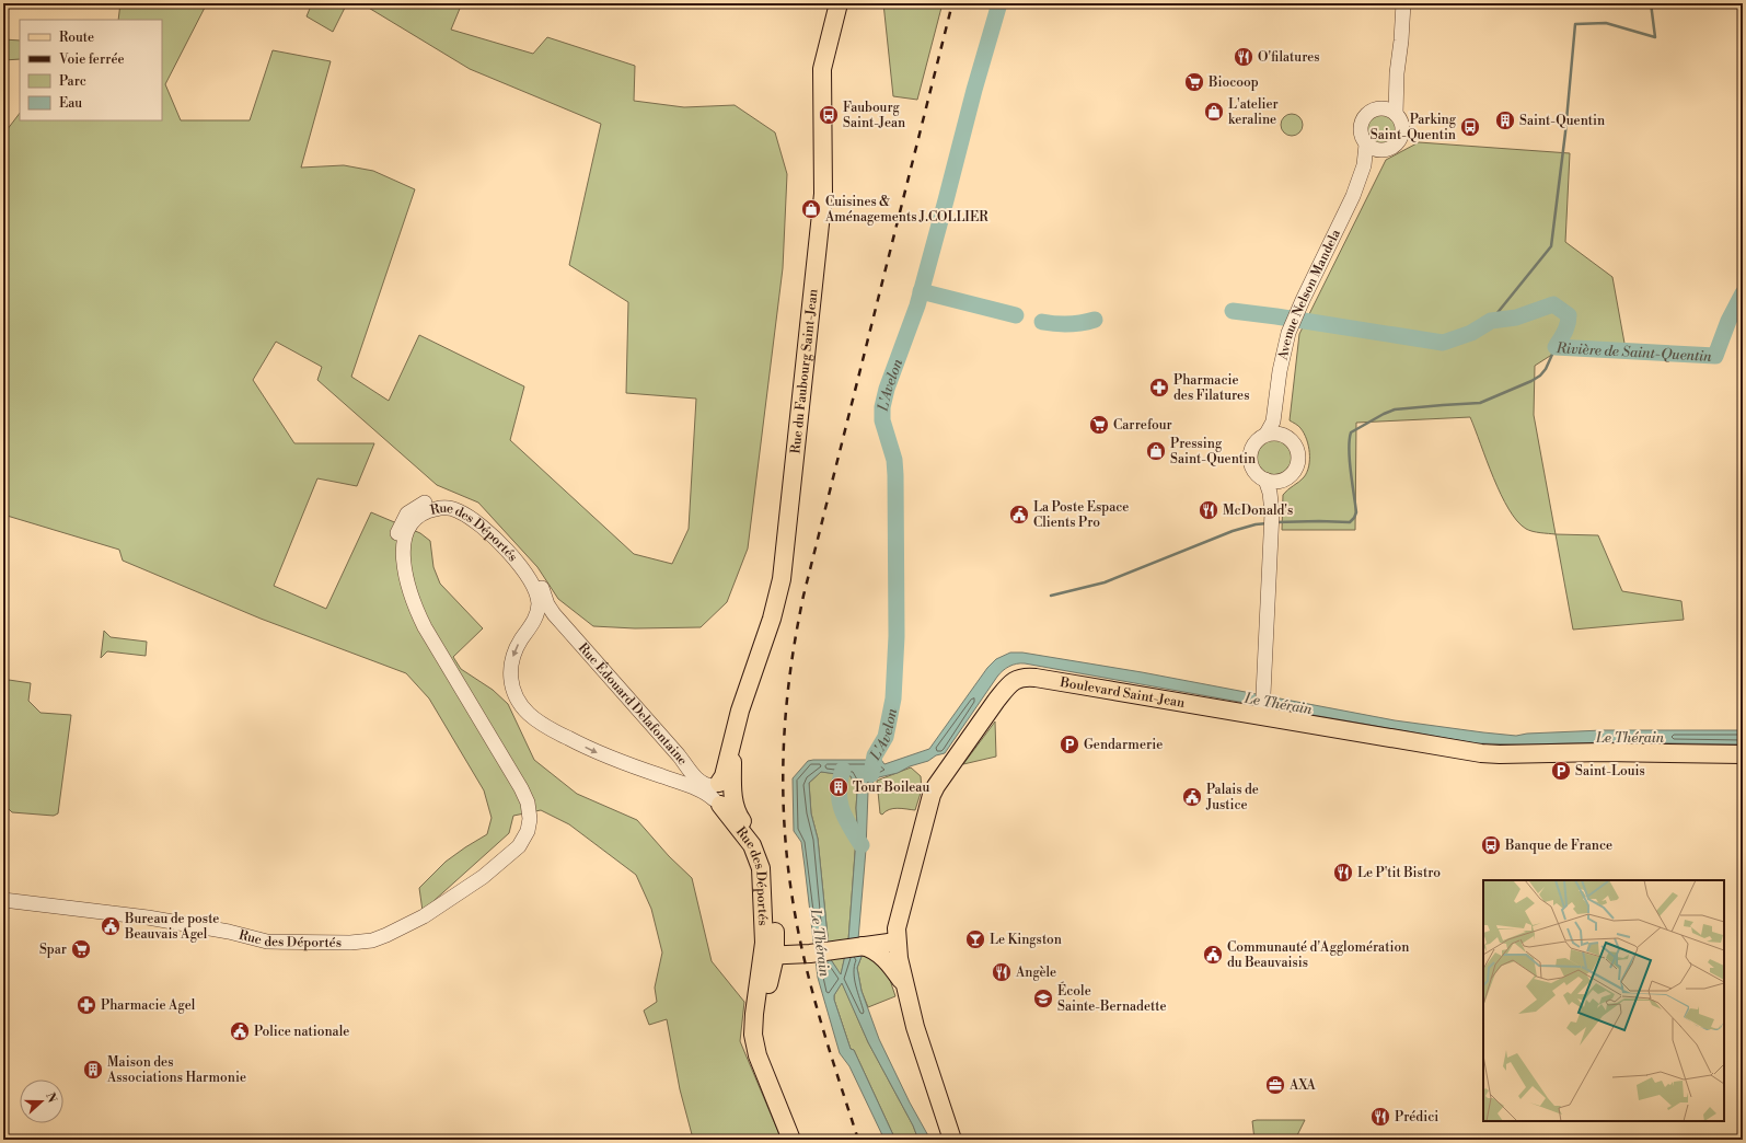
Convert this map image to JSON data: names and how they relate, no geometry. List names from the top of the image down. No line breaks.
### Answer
{"streets":{"main road":["Rue du Faubourg Saint-Jean","Rue des Déportés","Boulevard Saint-Jean"],"street":["Avenue Nelson Mandela","Rue Édouard Delafontaine"]},"crossings":[["Avenue Nelson Mandela","Boulevard Saint-Jean"],["Rue du Faubourg Saint-Jean","Rue des Déportés"],["Rue du Faubourg Saint-Jean","Rue Édouard Delafontaine"],["Rue des Déportés","Rue Édouard Delafontaine"]],"water":["Rivière de Saint-Quentin","L'Avelon","Le Thérain"],"places":{"restaurant":["O'filatures","McDonald's","Le P'tit Bistro","Angèle","Prédici"],"supermarket":["Biocoop","Carrefour","Spar"],"shop":["L'atelier keraline","Cuisines & Aménagements J.COLLIER","Pressing Saint-Quentin"],"bus stop":["Faubourg Saint-Jean","Parking Saint-Quentin","Banque de France"],"building":["Saint-Quentin","Tour Boileau","Maison des Associations Harmonie"],"pharmacy":["Pharmacie des Filatures","Pharmacie Agel"],"public building":["La Poste Espace Clients Pro","Palais de Justice","Bureau de poste Beauvais Agel","Communauté d'Agglomération du Beauvaisis","Police nationale"],"parking":["Gendarmerie","Saint-Louis"],"bar":["Le Kingston"],"school or university":["École Sainte-Bernadette"],"office":["AXA"]},"legend":["Route","Voie ferrée","Parc","Eau"],"north":"right"}
